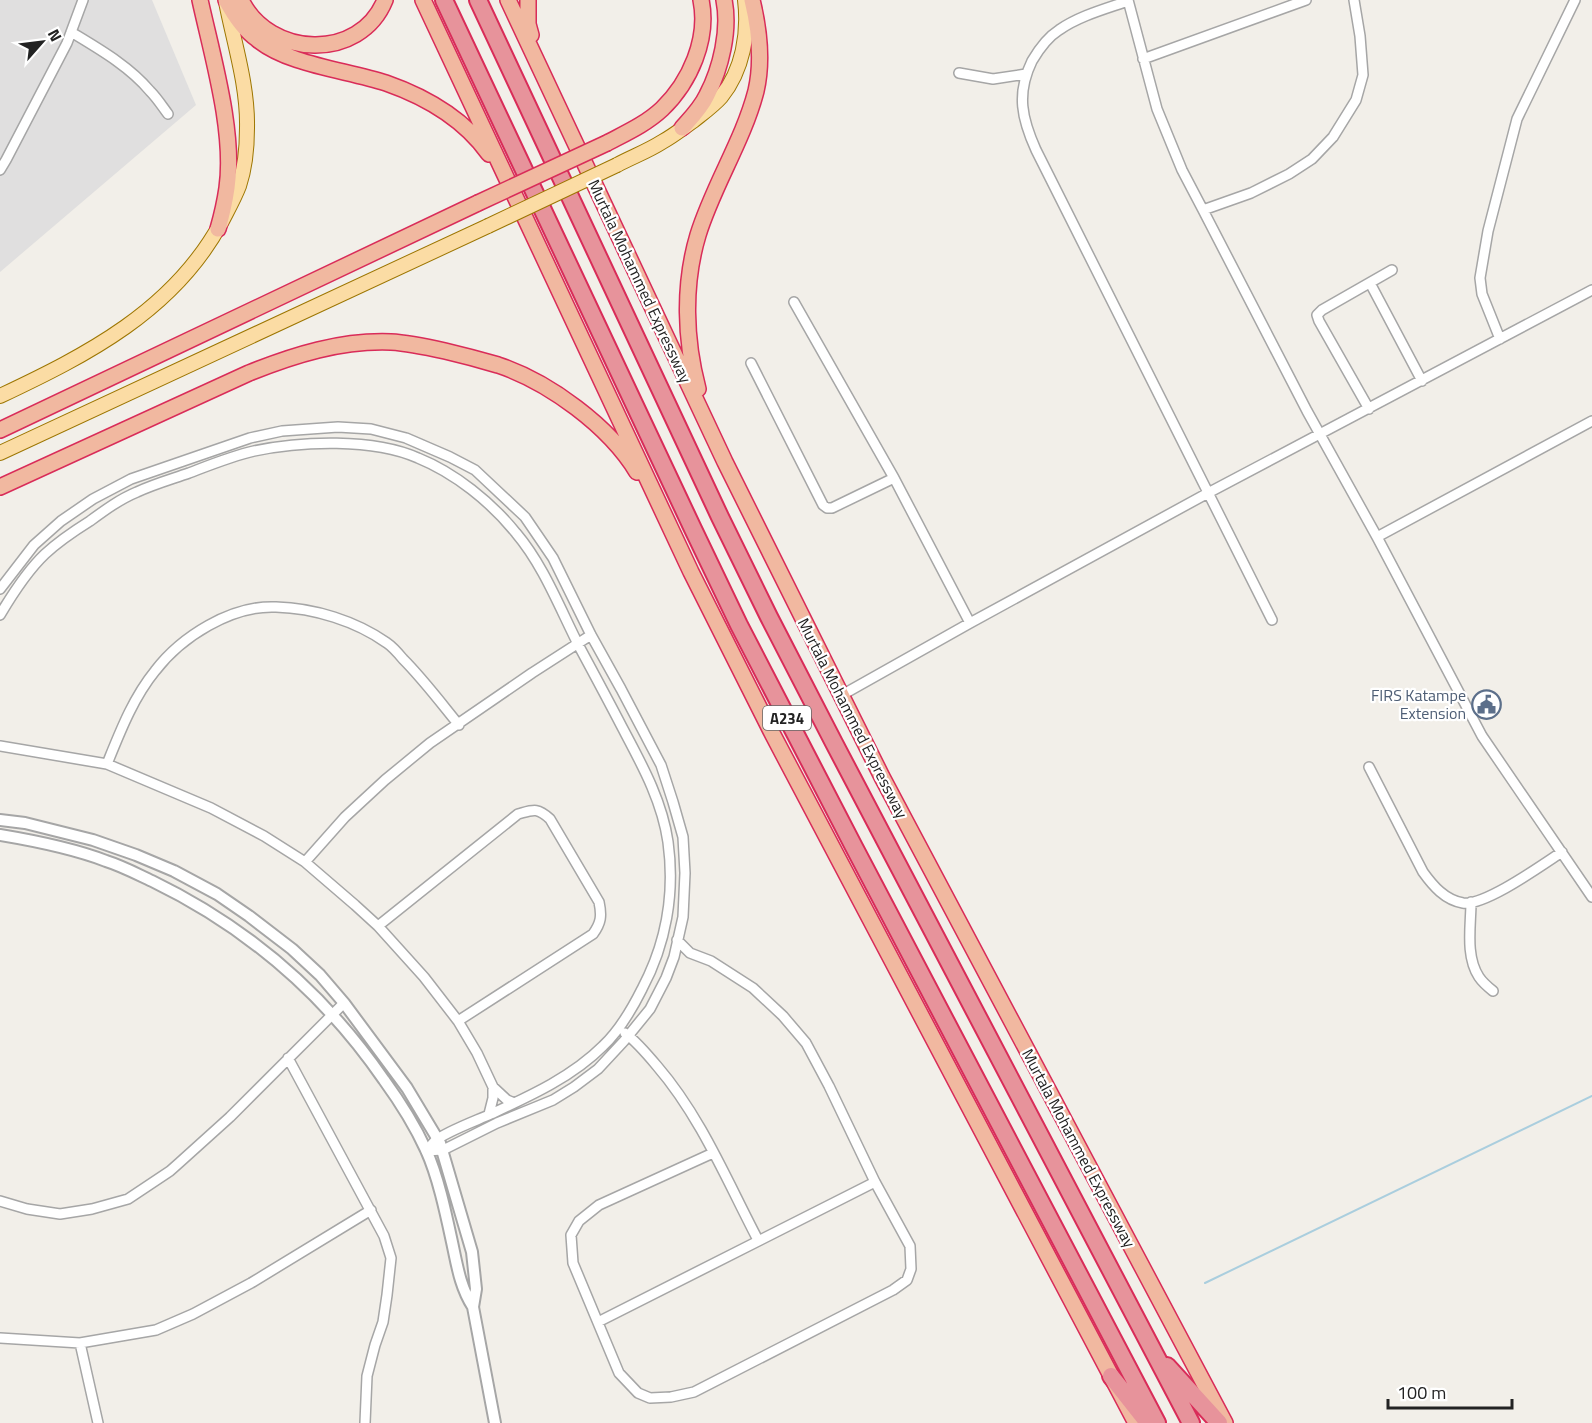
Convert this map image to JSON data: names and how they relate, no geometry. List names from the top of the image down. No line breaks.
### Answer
{"streets":{"highway":["Murtala Mohammed Expressway","A234"]},"places":{"public building":["FIRS Katampe Extension"]},"scale_bar":"100 m","north":"top right"}
